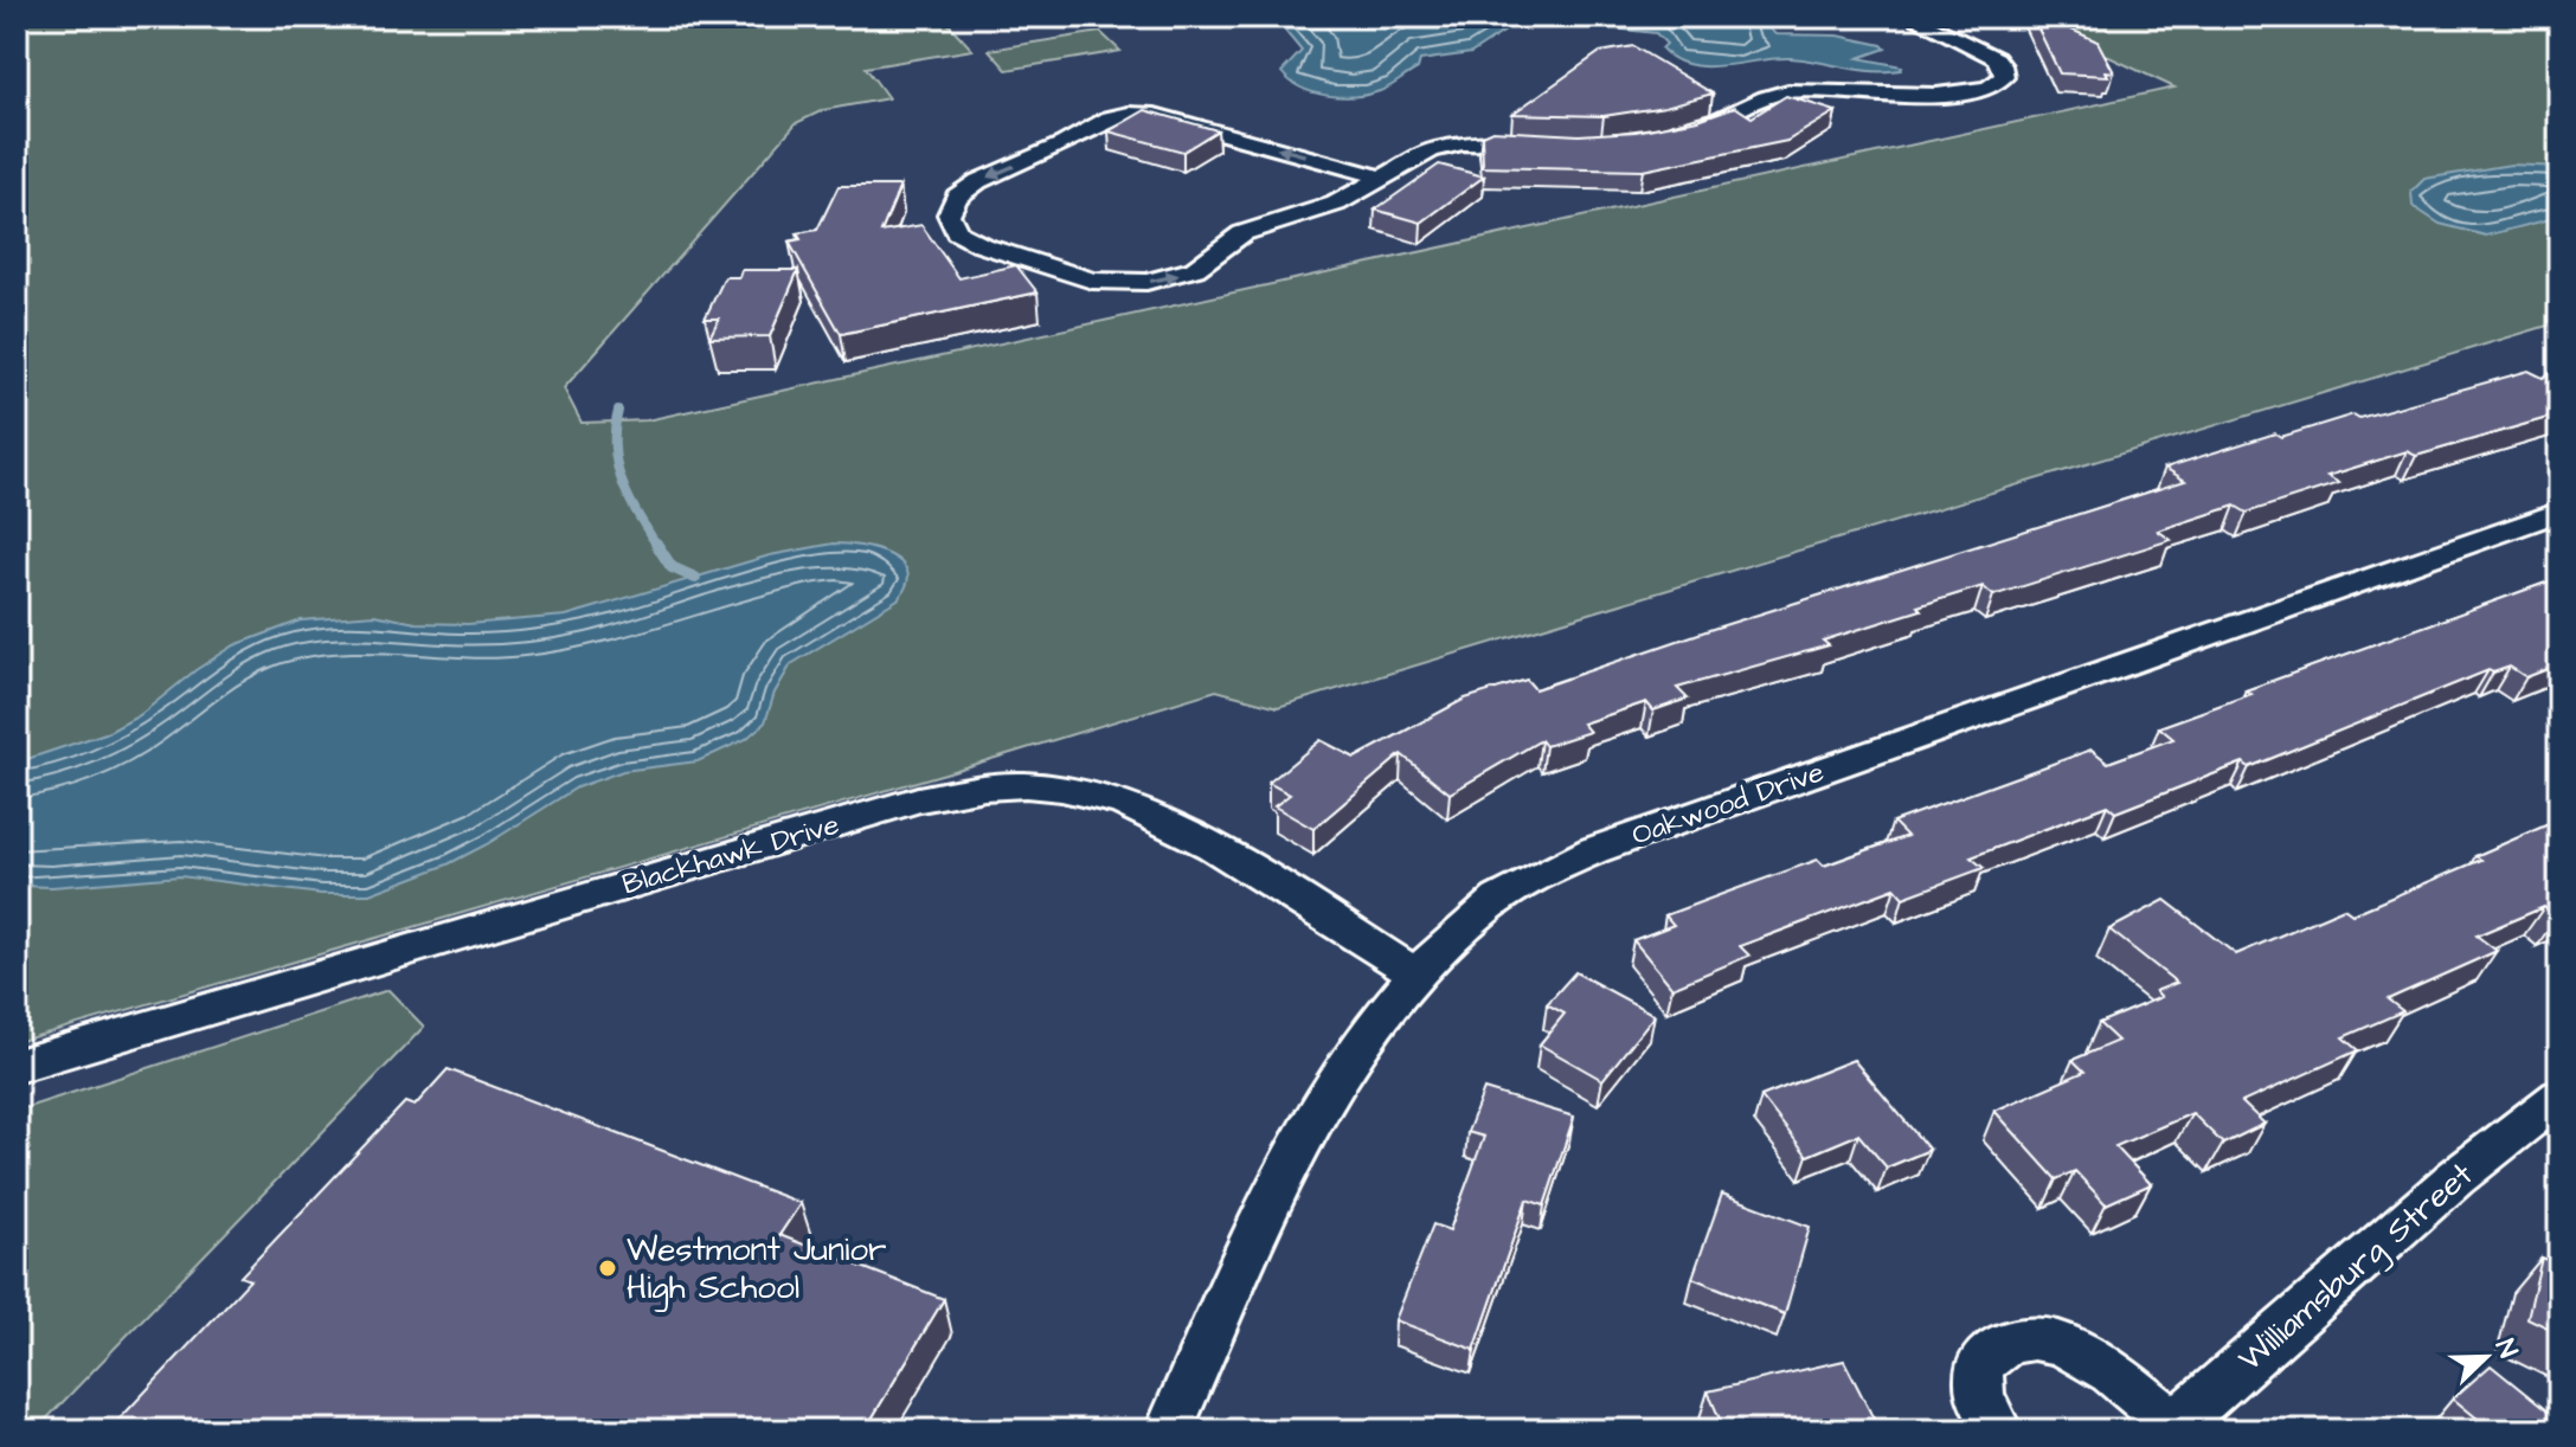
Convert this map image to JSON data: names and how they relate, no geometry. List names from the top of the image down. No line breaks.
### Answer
{"streets":{"street":["Oakwood Drive","Blackhawk Drive","Williamsburg Street"]},"crossings":[["Oakwood Drive","Blackhawk Drive"]],"places":["Westmont Junior High School"],"north":"top right"}
